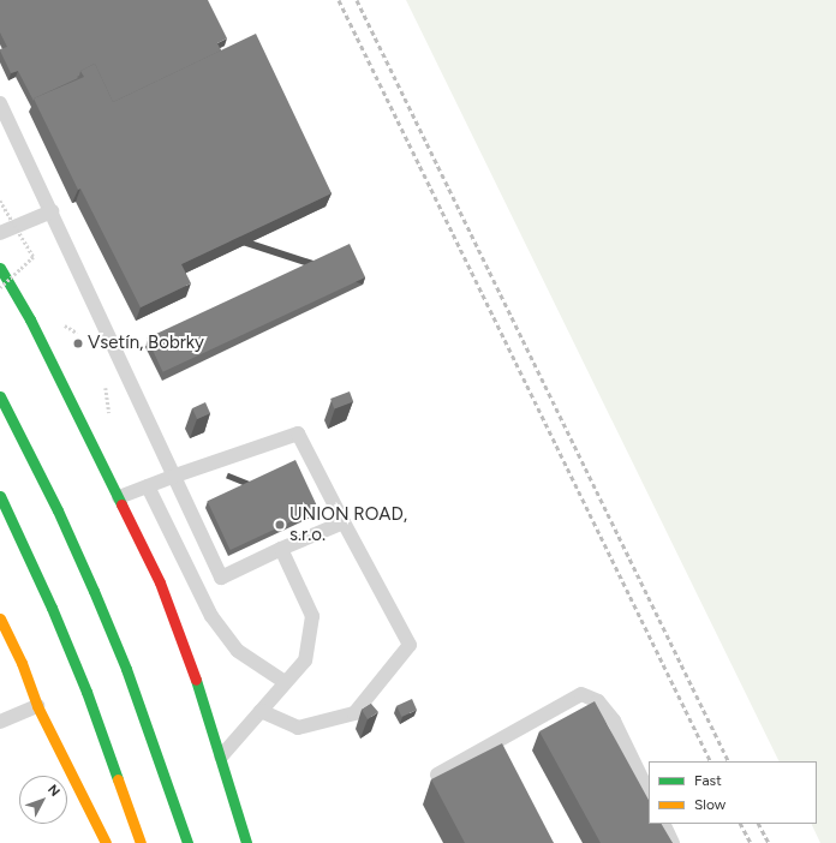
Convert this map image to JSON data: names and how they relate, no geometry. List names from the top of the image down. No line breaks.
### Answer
{"places":["Vsetín, Bobrky","UNION ROAD, s.r.o."],"legend":["Fast","Slow"],"north":"top right"}
